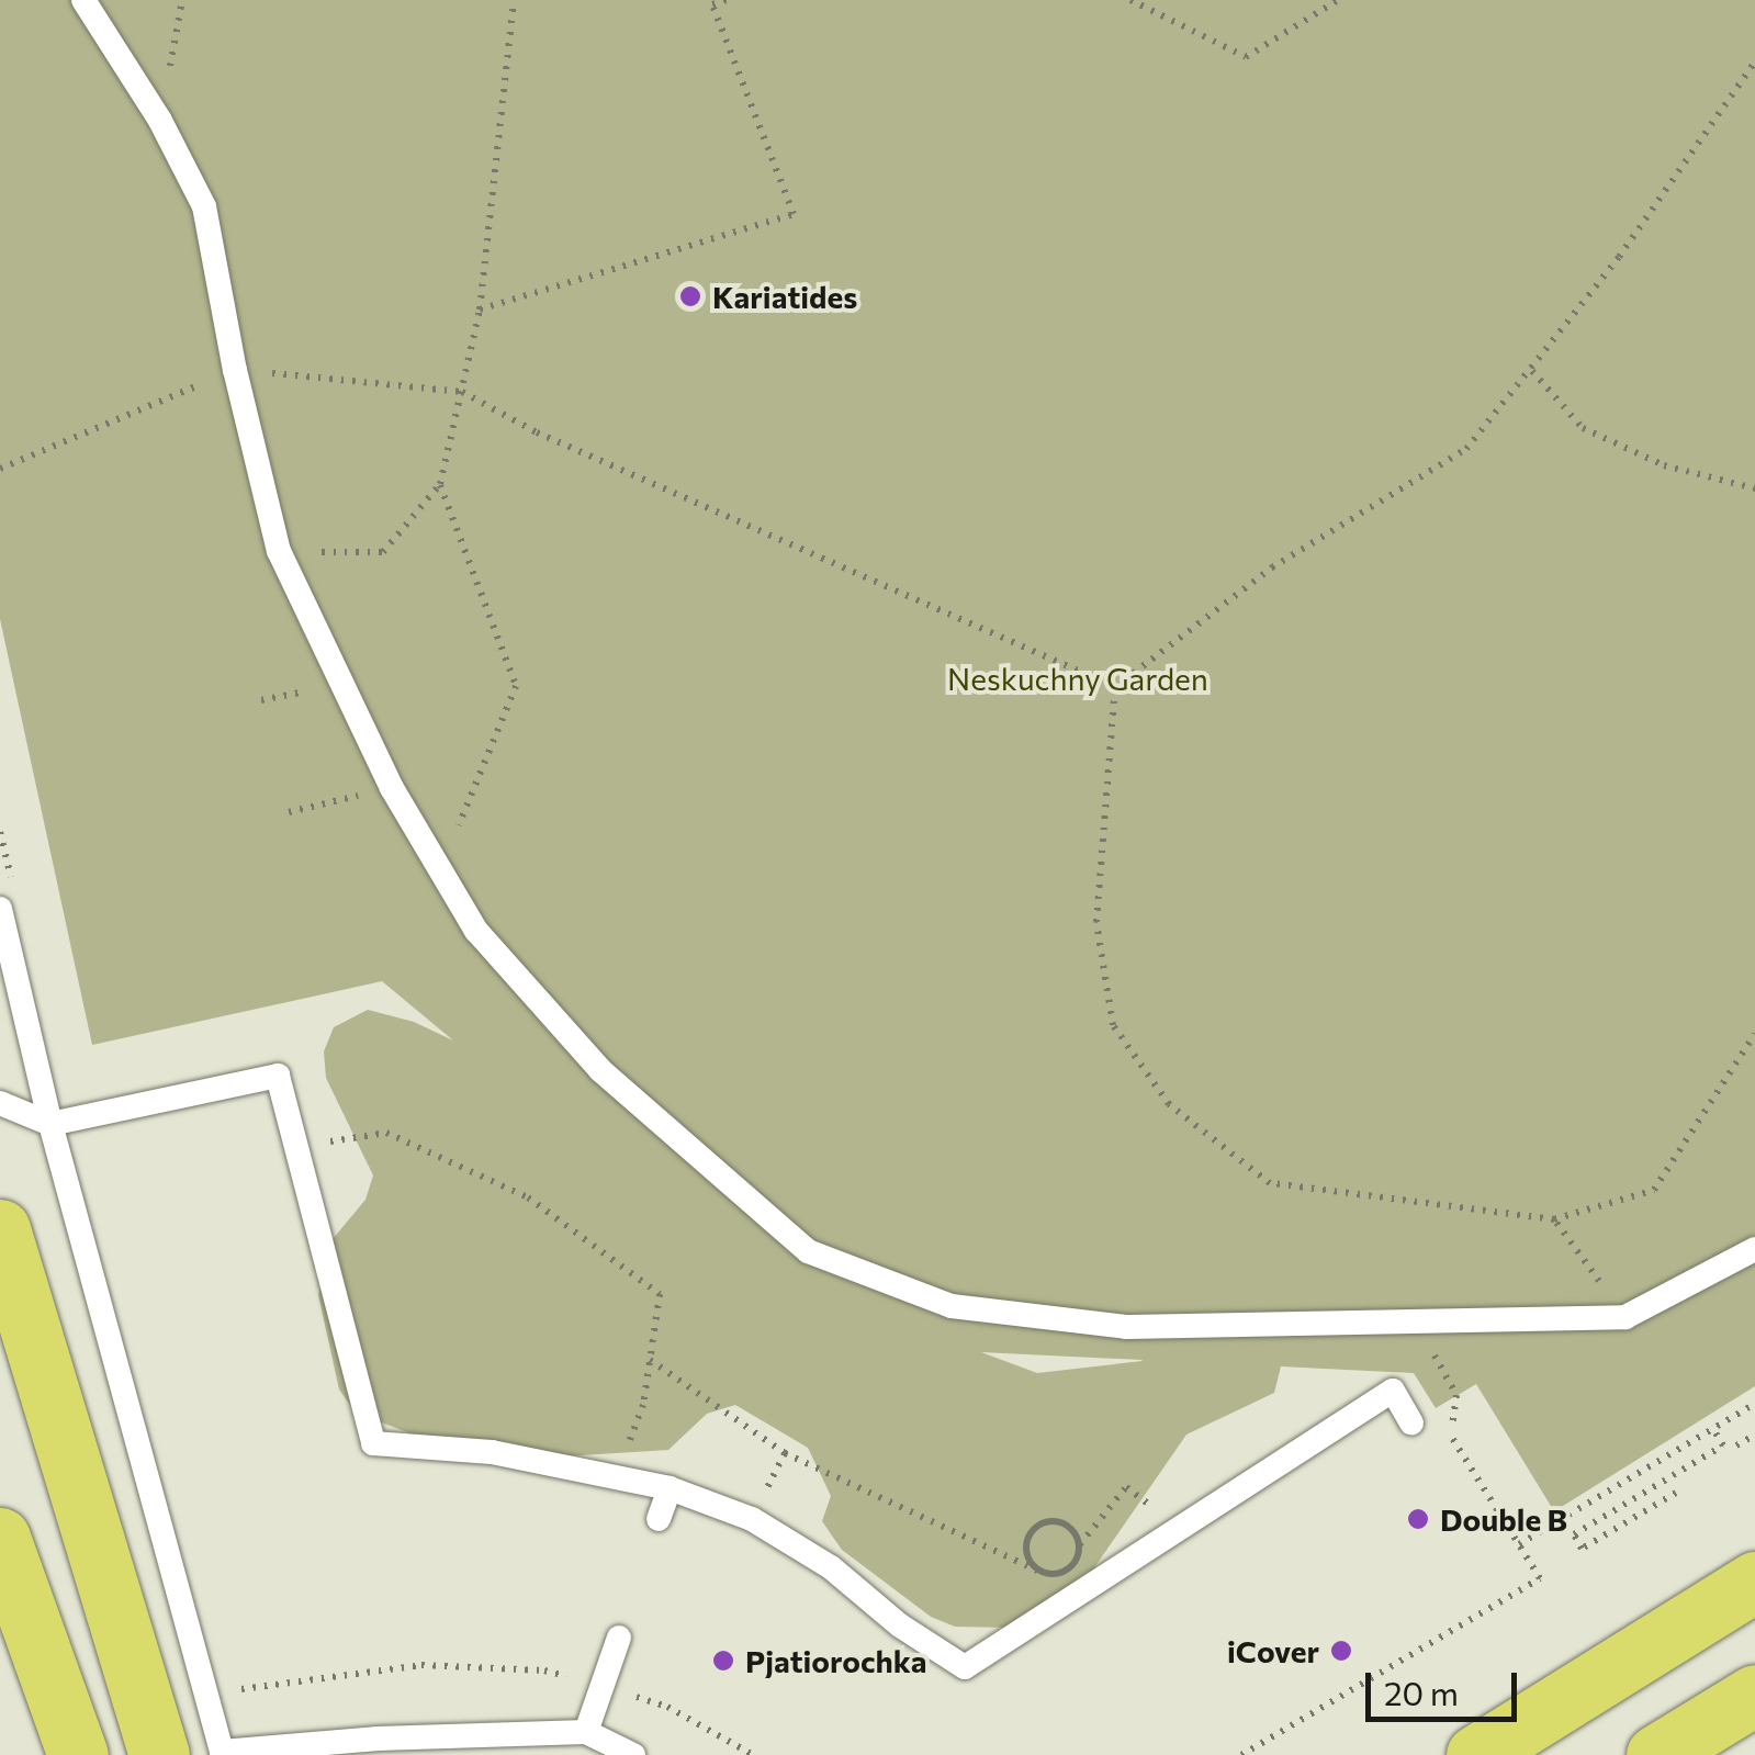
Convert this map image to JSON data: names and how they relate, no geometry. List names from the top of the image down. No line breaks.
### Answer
{"parks":["Neskuchny Garden"],"places":["Kariatides","Double B","iCover","Pjatiorochka"],"scale_bar":"20 m"}
